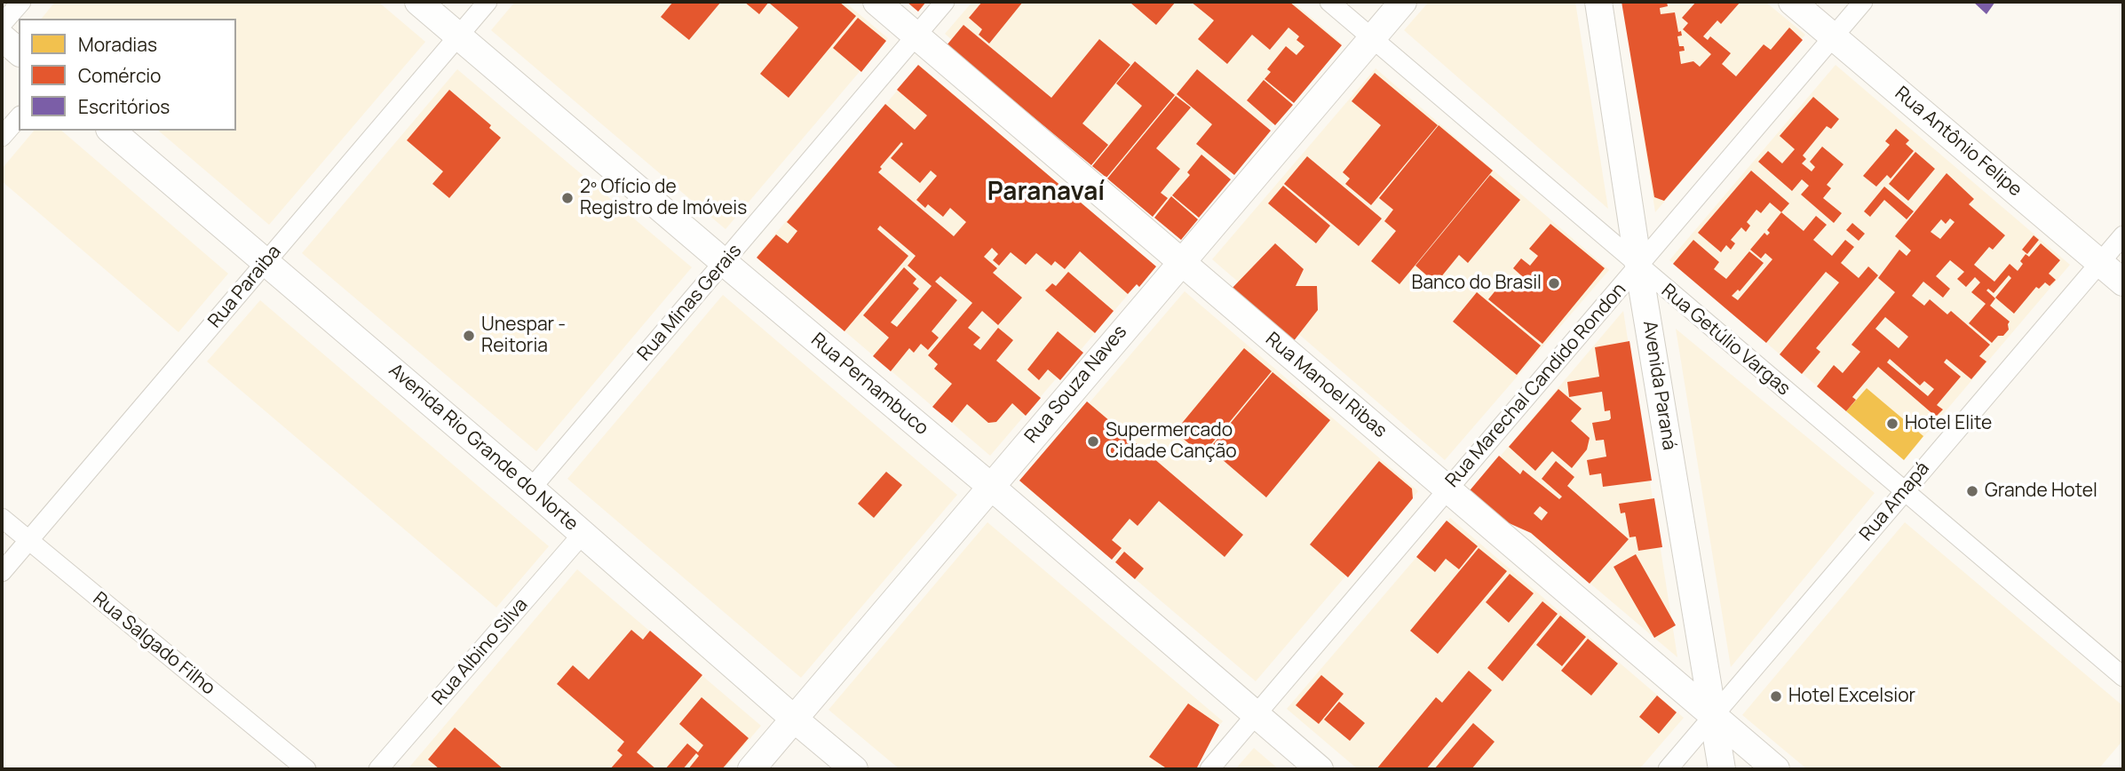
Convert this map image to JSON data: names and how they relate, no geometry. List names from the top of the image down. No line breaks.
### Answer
{"streets":{"street":["Rua Antônio Felipe","Rua Paraiba","Rua Minas Gerais","Rua Getúlio Vargas","Rua Pernambuco","Rua Souza Naves","Rua Manoel Ribas","Rua Marechal Candido Rondon","Avenida Paraná","Avenida Rio Grande do Norte","Rua Amapá","Rua Salgado Filho","Rua Albino Silva"]},"crossings":[["Rua Antônio Felipe","Rua Marechal Candido Rondon"],["Rua Antônio Felipe","Rua Amapá"],["Rua Paraiba","Rua Pernambuco"],["Rua Paraiba","Avenida Rio Grande do Norte"],["Rua Paraiba","Rua Salgado Filho"],["Rua Minas Gerais","Rua Pernambuco"],["Rua Minas Gerais","Rua Manoel Ribas"],["Rua Minas Gerais","Avenida Rio Grande do Norte"],["Rua Getúlio Vargas","Rua Souza Naves"],["Rua Getúlio Vargas","Rua Marechal Candido Rondon"],["Rua Getúlio Vargas","Avenida Paraná"],["Rua Getúlio Vargas","Rua Amapá"],["Rua Pernambuco","Rua Souza Naves"],["Rua Pernambuco","Rua Marechal Candido Rondon"],["Rua Souza Naves","Rua Manoel Ribas"],["Rua Souza Naves","Avenida Rio Grande do Norte"],["Rua Manoel Ribas","Rua Marechal Candido Rondon"],["Rua Manoel Ribas","Avenida Paraná"],["Rua Manoel Ribas","Rua Amapá"],["Rua Marechal Candido Rondon","Avenida Paraná"],["Avenida Paraná","Rua Amapá"],["Avenida Rio Grande do Norte","Rua Albino Silva"]],"districts":["Paranavaí"],"places":["2º Ofício de Registro de Imóveis","Banco do Brasil","Unespar - Reitoria","Hotel Elite","Supermercado Cidade Canção","Grande Hotel","Hotel Excelsior"],"legend":["Moradias","Comércio","Escritórios"]}
